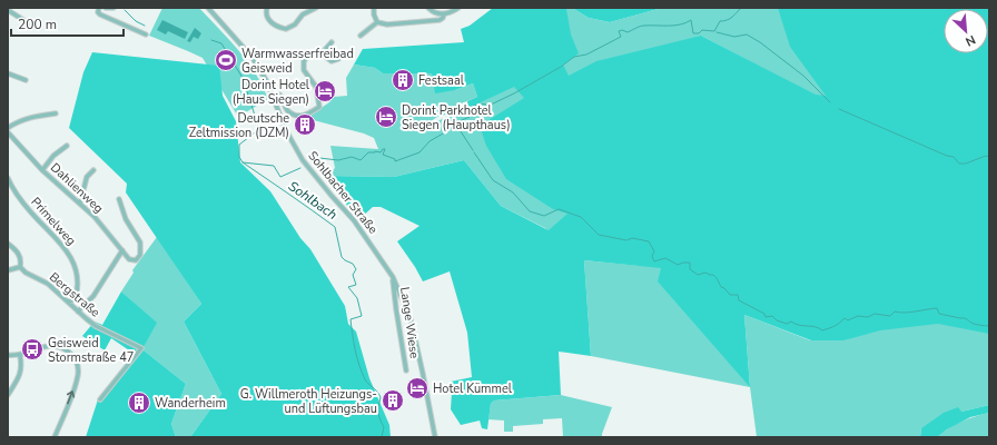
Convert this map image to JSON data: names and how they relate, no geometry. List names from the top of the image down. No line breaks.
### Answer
{"streets":{"street":["Dahlienweg","Sohlbacher Straße","Primelweg","Bergstraße","Lange Wiese"]},"crossings":[["Sohlbacher Straße","Lange Wiese"],["Primelweg","Bergstraße"]],"water":["Sohlbach"],"places":{"sports":["Warmwasserfreibad Geisweid"],"building":["Festsaal","Deutsche Zeltmission (DZM)","G. Willmeroth Heizungs- und Lüftungsbau","Wanderheim"],"hotel":["Dorint Hotel (Haus Siegen)","Dorint Parkhotel Siegen (Haupthaus)","Hotel Kümmel"],"bus stop":["Geisweid Stormstraße 47"]},"scale_bar":"200 m","north":"bottom right"}
